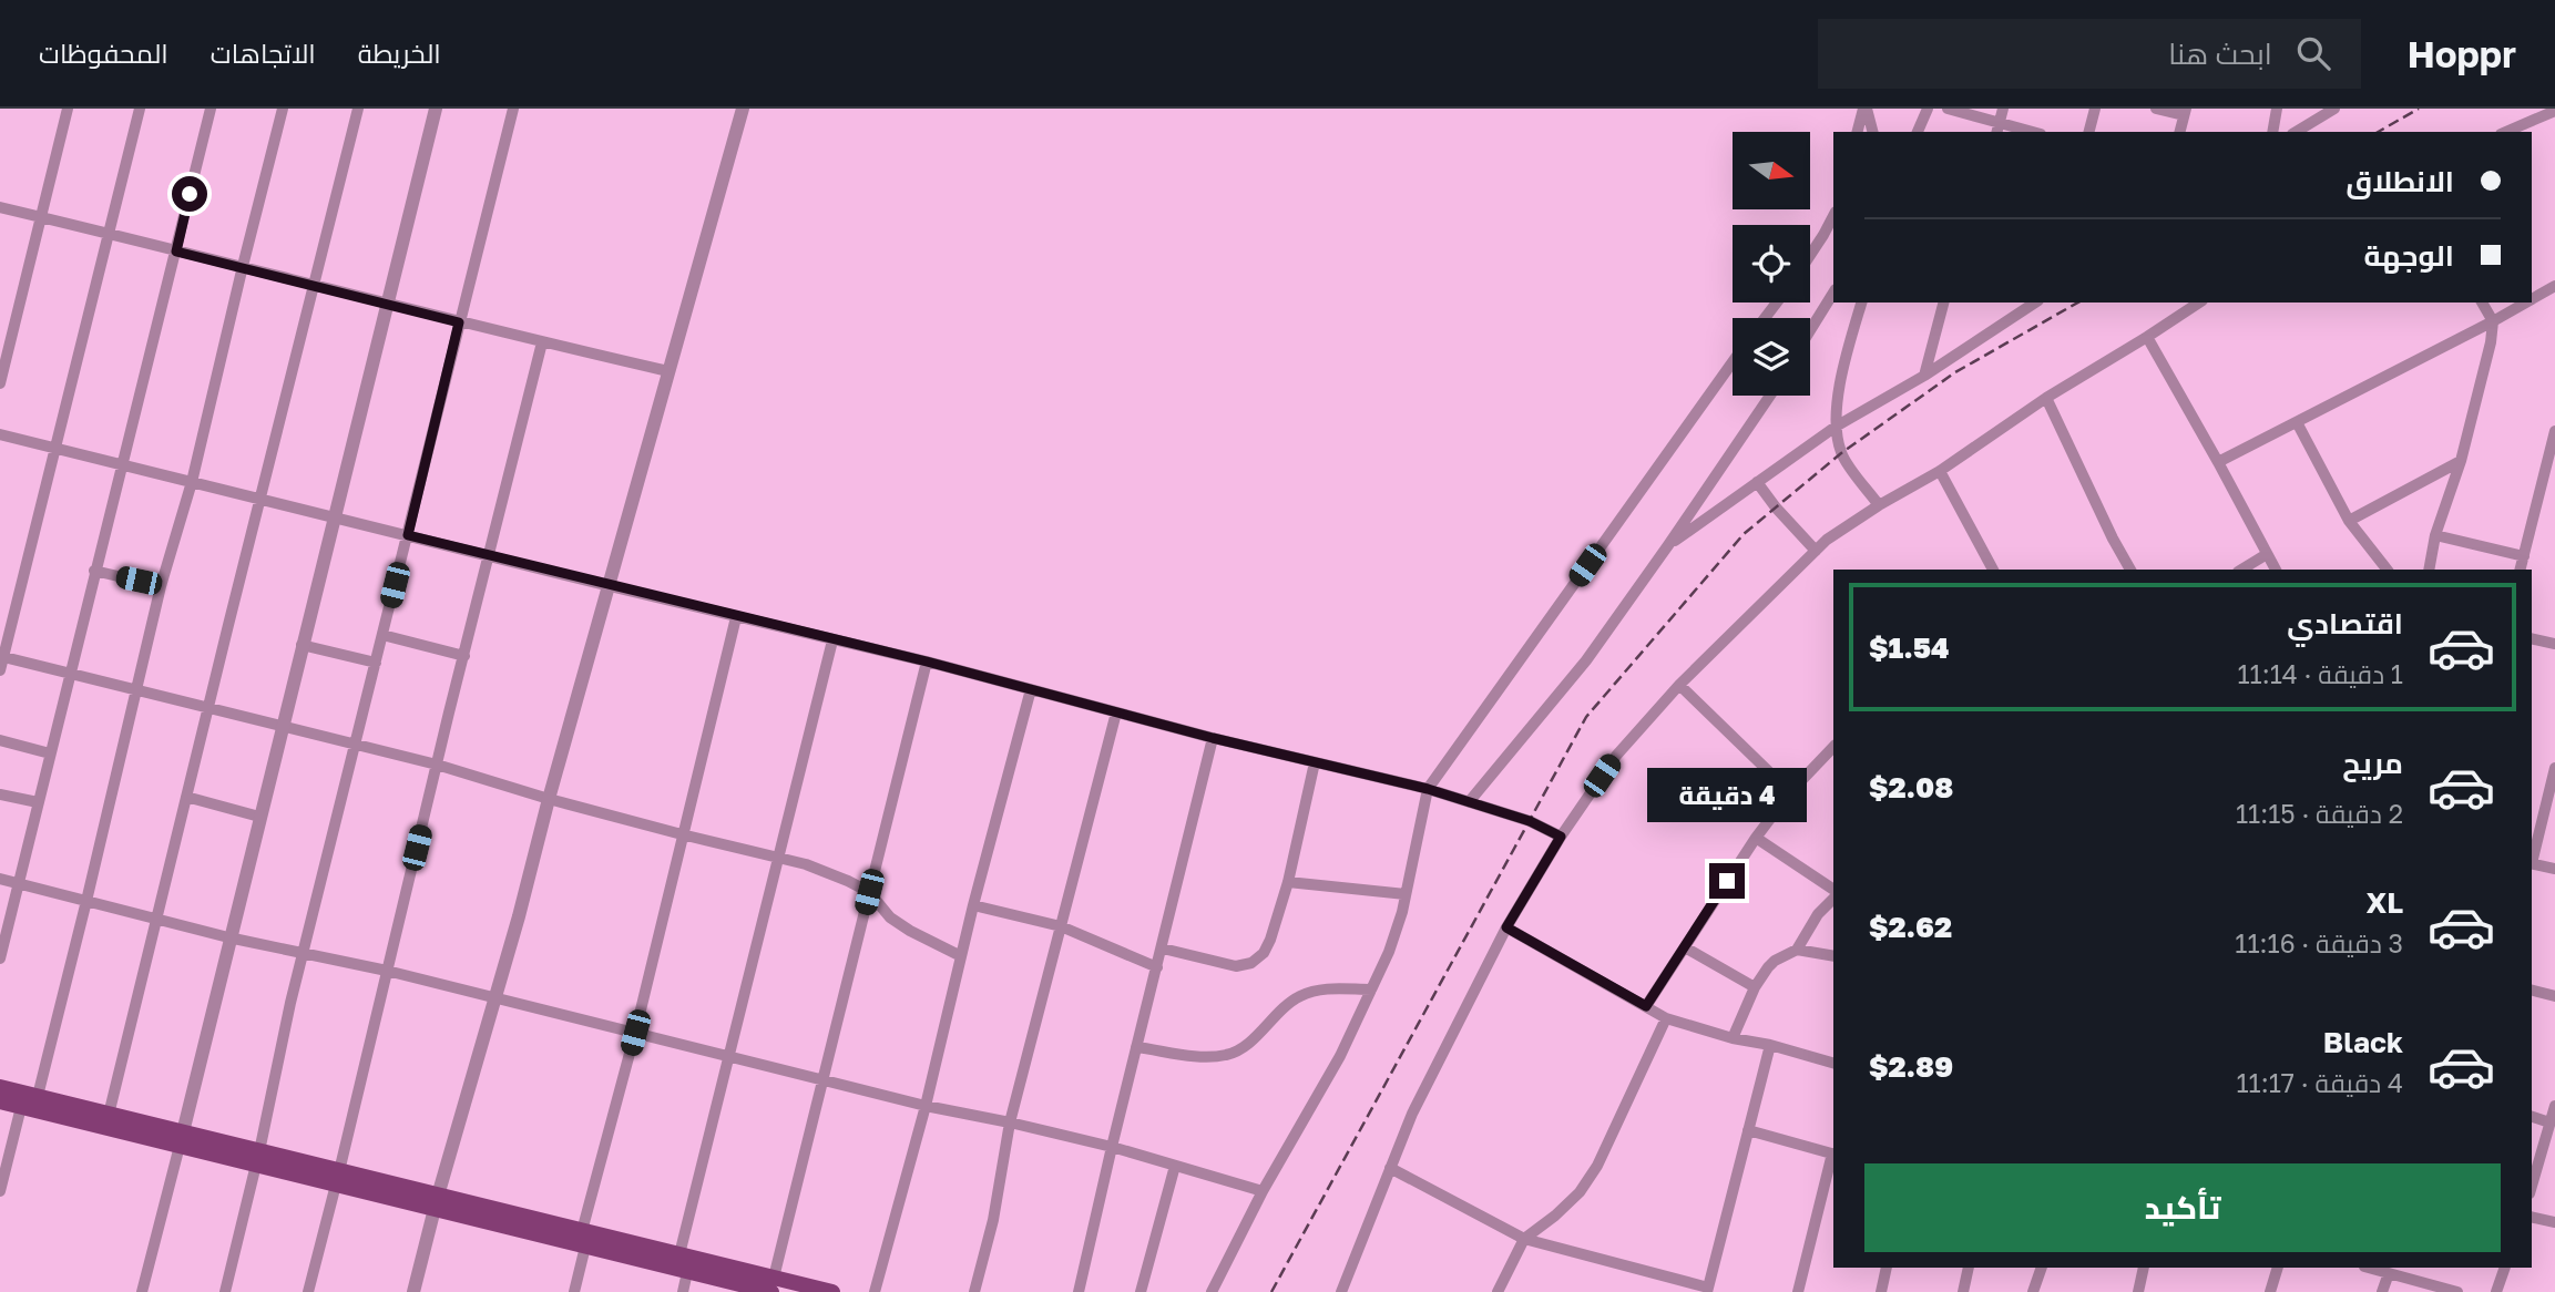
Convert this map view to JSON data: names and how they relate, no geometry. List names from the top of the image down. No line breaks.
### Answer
{"north":"right","page":{"header":"Hoppr","search":"ابحث هنا","nav":["الخريطة","الاتجاهات","المحفوظات"],"banner":["الانطلاق","الوجهة"],"list":[{"name":"اقتصادي","note":"1 دقيقة · 11:14","value":"$1.54"},{"name":"مريح","note":"2 دقيقة · 11:15","value":"$2.08"},{"name":"XL","note":"3 دقيقة · 11:16","value":"$2.62"},{"name":"Black","note":"4 دقيقة · 11:17","value":"$2.89"}],"bubble":"4 دقيقة","buttons":"تأكيد"}}
